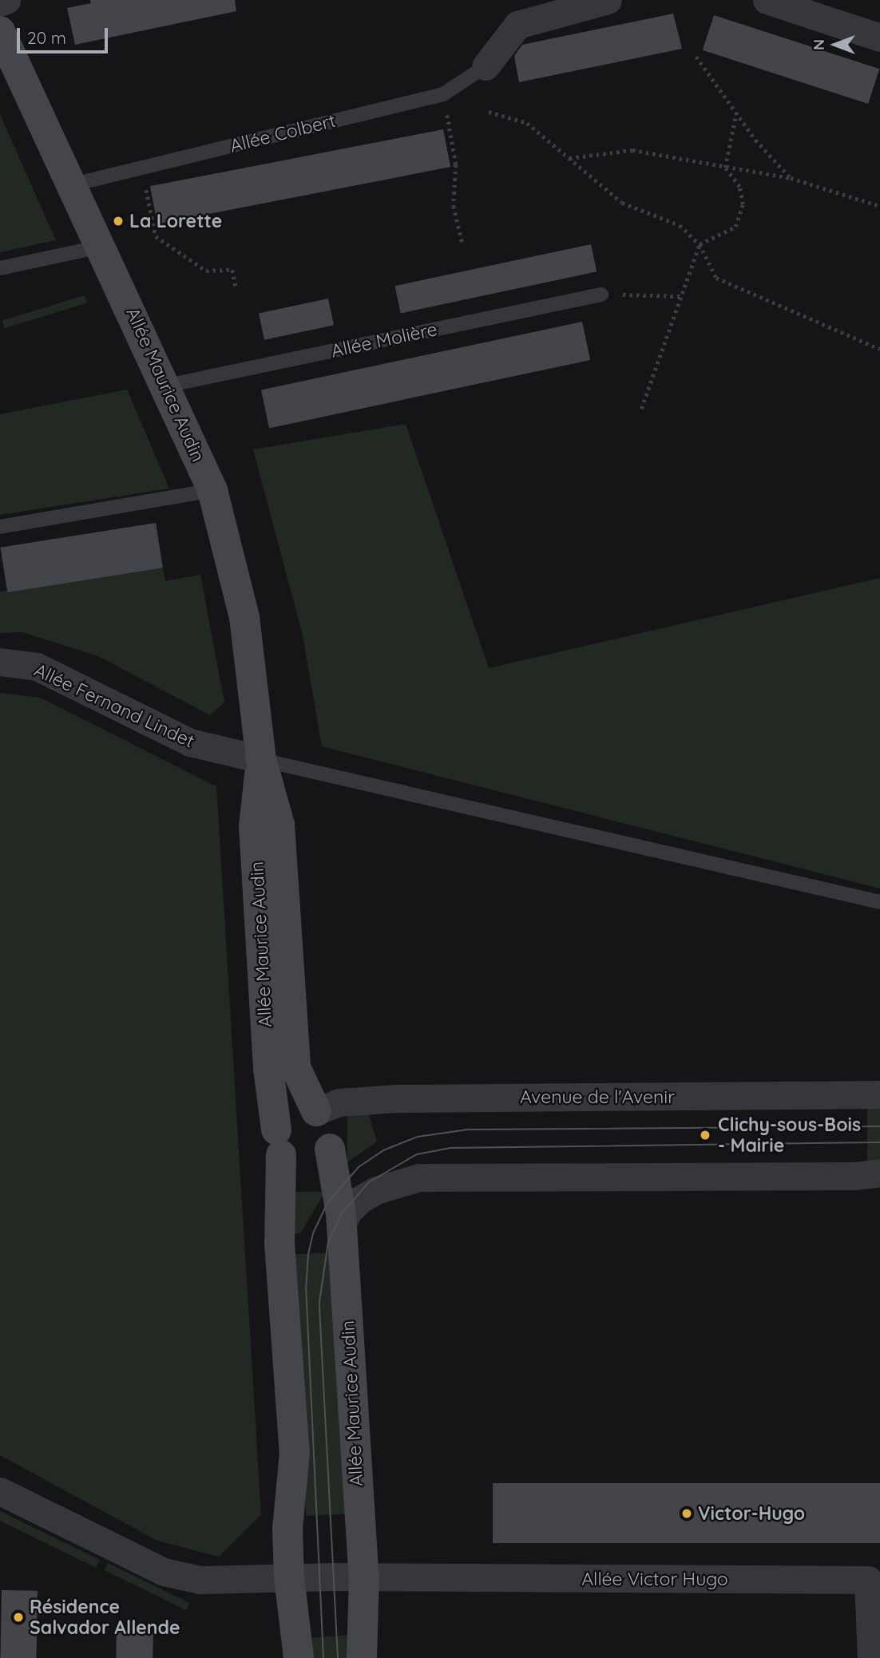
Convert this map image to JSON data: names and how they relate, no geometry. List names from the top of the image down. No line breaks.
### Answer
{"streets":{"street":["Allée Maurice Audin","Allée Fernand Lindet","Avenue de l'Avenir","Allée Victor Hugo"],"lane":["Allée Colbert","Allée Molière"]},"crossings":[["Allée Colbert","Allée Maurice Audin"],["Allée Molière","Allée Maurice Audin"],["Allée Maurice Audin","Allée Fernand Lindet"],["Allée Maurice Audin","Avenue de l'Avenir"],["Allée Maurice Audin","Allée Victor Hugo"]],"places":["La Lorette","Clichy-sous-Bois - Mairie","Victor-Hugo","Résidence Salvador Allende"],"scale_bar":"20 m","north":"left"}
